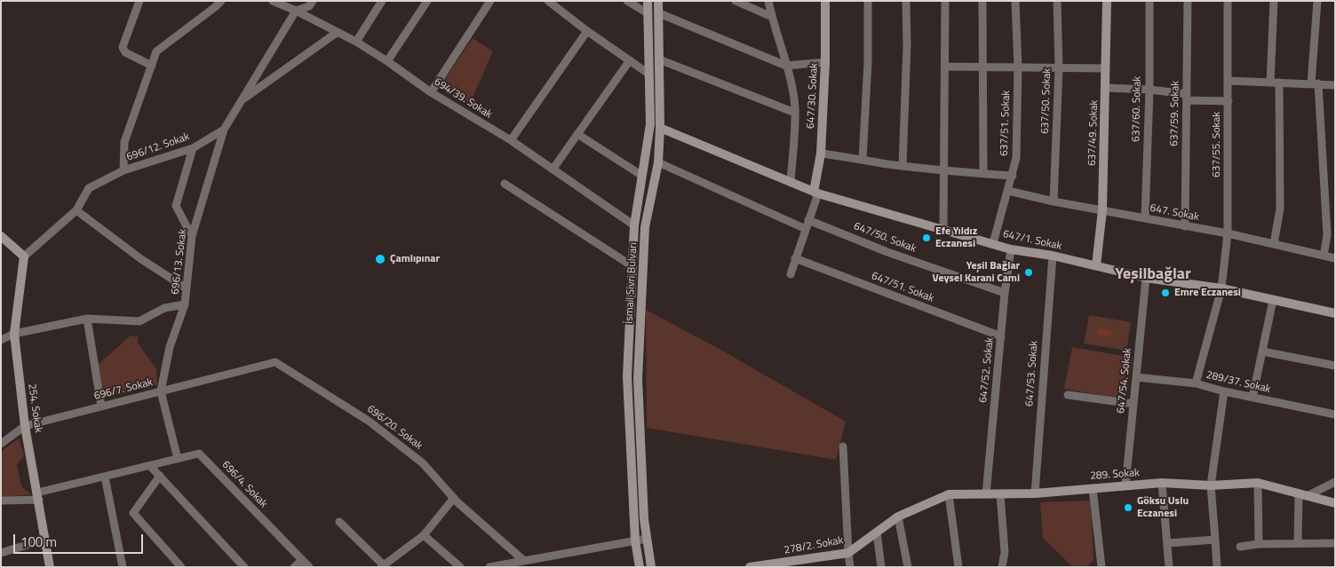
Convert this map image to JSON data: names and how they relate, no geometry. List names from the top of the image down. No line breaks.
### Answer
{"streets":{"street":["647/30. Sokak","694/39. Sokak","637/50. Sokak","637/60. Sokak","637/59. Sokak","637/51. Sokak","637/49. Sokak","637/55. Sokak","696/12. Sokak","647. Sokak","647/50. Sokak","647/1. Sokak","696/13. Sokak","İsmail Sivri Bulvarı","647/51. Sokak","647/52. Sokak","647/53. Sokak","647/54. Sokak","289/37. Sokak","696/7. Sokak","254. Sokak","696/20. Sokak","289. Sokak","696/4. Sokak","278/2. Sokak"]},"crossings":[["647/30. Sokak","647/1. Sokak"],["694/39. Sokak","696/12. Sokak"],["694/39. Sokak","İsmail Sivri Bulvarı"],["637/50. Sokak","647. Sokak"],["637/60. Sokak","647. Sokak"],["637/59. Sokak","647. Sokak"],["637/51. Sokak","647. Sokak"],["637/51. Sokak","647/1. Sokak"],["637/49. Sokak","647. Sokak"],["637/49. Sokak","647/1. Sokak"],["637/55. Sokak","647. Sokak"],["637/55. Sokak","647/1. Sokak"],["637/55. Sokak","289/37. Sokak"],["696/12. Sokak","696/13. Sokak"],["696/12. Sokak","254. Sokak"],["647/50. Sokak","647/52. Sokak"],["647/1. Sokak","İsmail Sivri Bulvarı"],["647/1. Sokak","647/52. Sokak"],["647/1. Sokak","647/53. Sokak"],["647/1. Sokak","647/54. Sokak"],["696/13. Sokak","254. Sokak"],["647/51. Sokak","647/52. Sokak"],["647/52. Sokak","289. Sokak"],["647/53. Sokak","289. Sokak"],["647/54. Sokak","289/37. Sokak"],["647/54. Sokak","289. Sokak"],["696/7. Sokak","254. Sokak"],["696/7. Sokak","696/20. Sokak"],["254. Sokak","696/4. Sokak"],["289. Sokak","278/2. Sokak"]],"districts":["Yeşilbağlar"],"places":["Efe Yıldız Eczanesi","Çamlıpınar","Yeşil Bağlar Veysel Karani Cami","Emre Eczanesi","Göksu Uslu Eczanesi"],"scale_bar":"100 m"}
